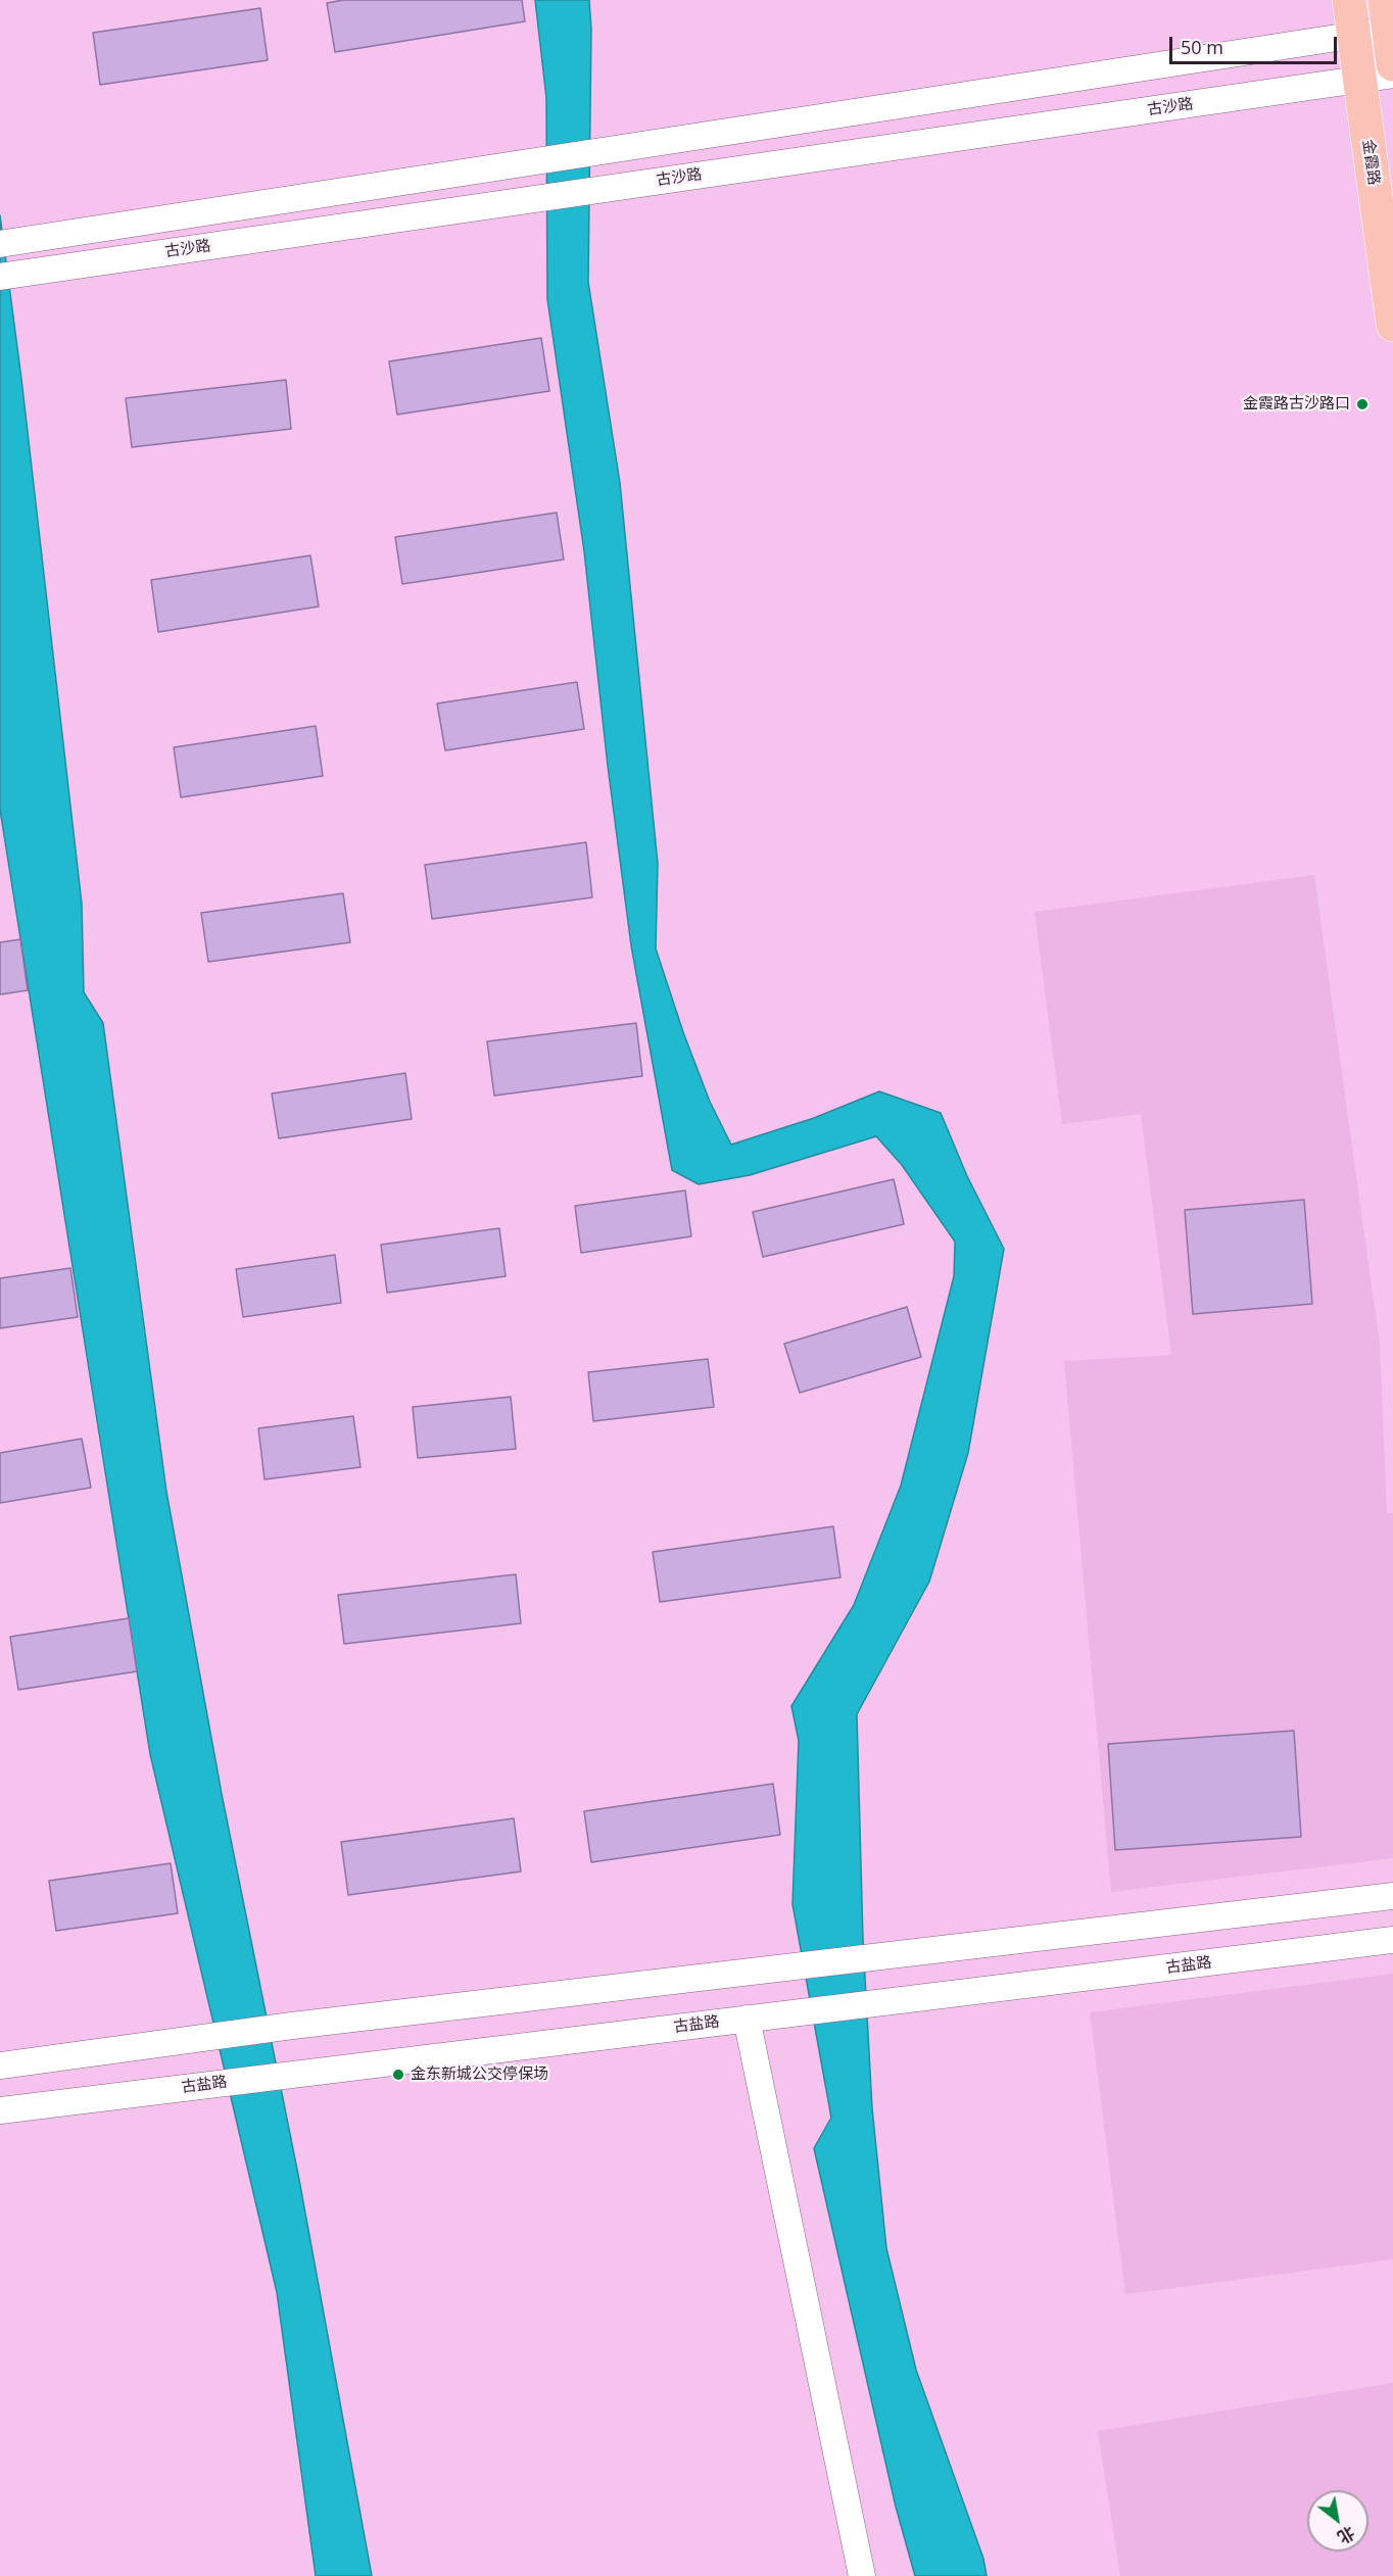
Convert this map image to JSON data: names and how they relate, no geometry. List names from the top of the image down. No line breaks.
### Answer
{"streets":{"main road":["金霞路"],"street":["古沙路","古盐路"]},"crossings":[["古沙路","金霞路"]],"places":["金霞路古沙路口","金东新城公交停保场"],"scale_bar":"50 m","north":"bottom right"}
